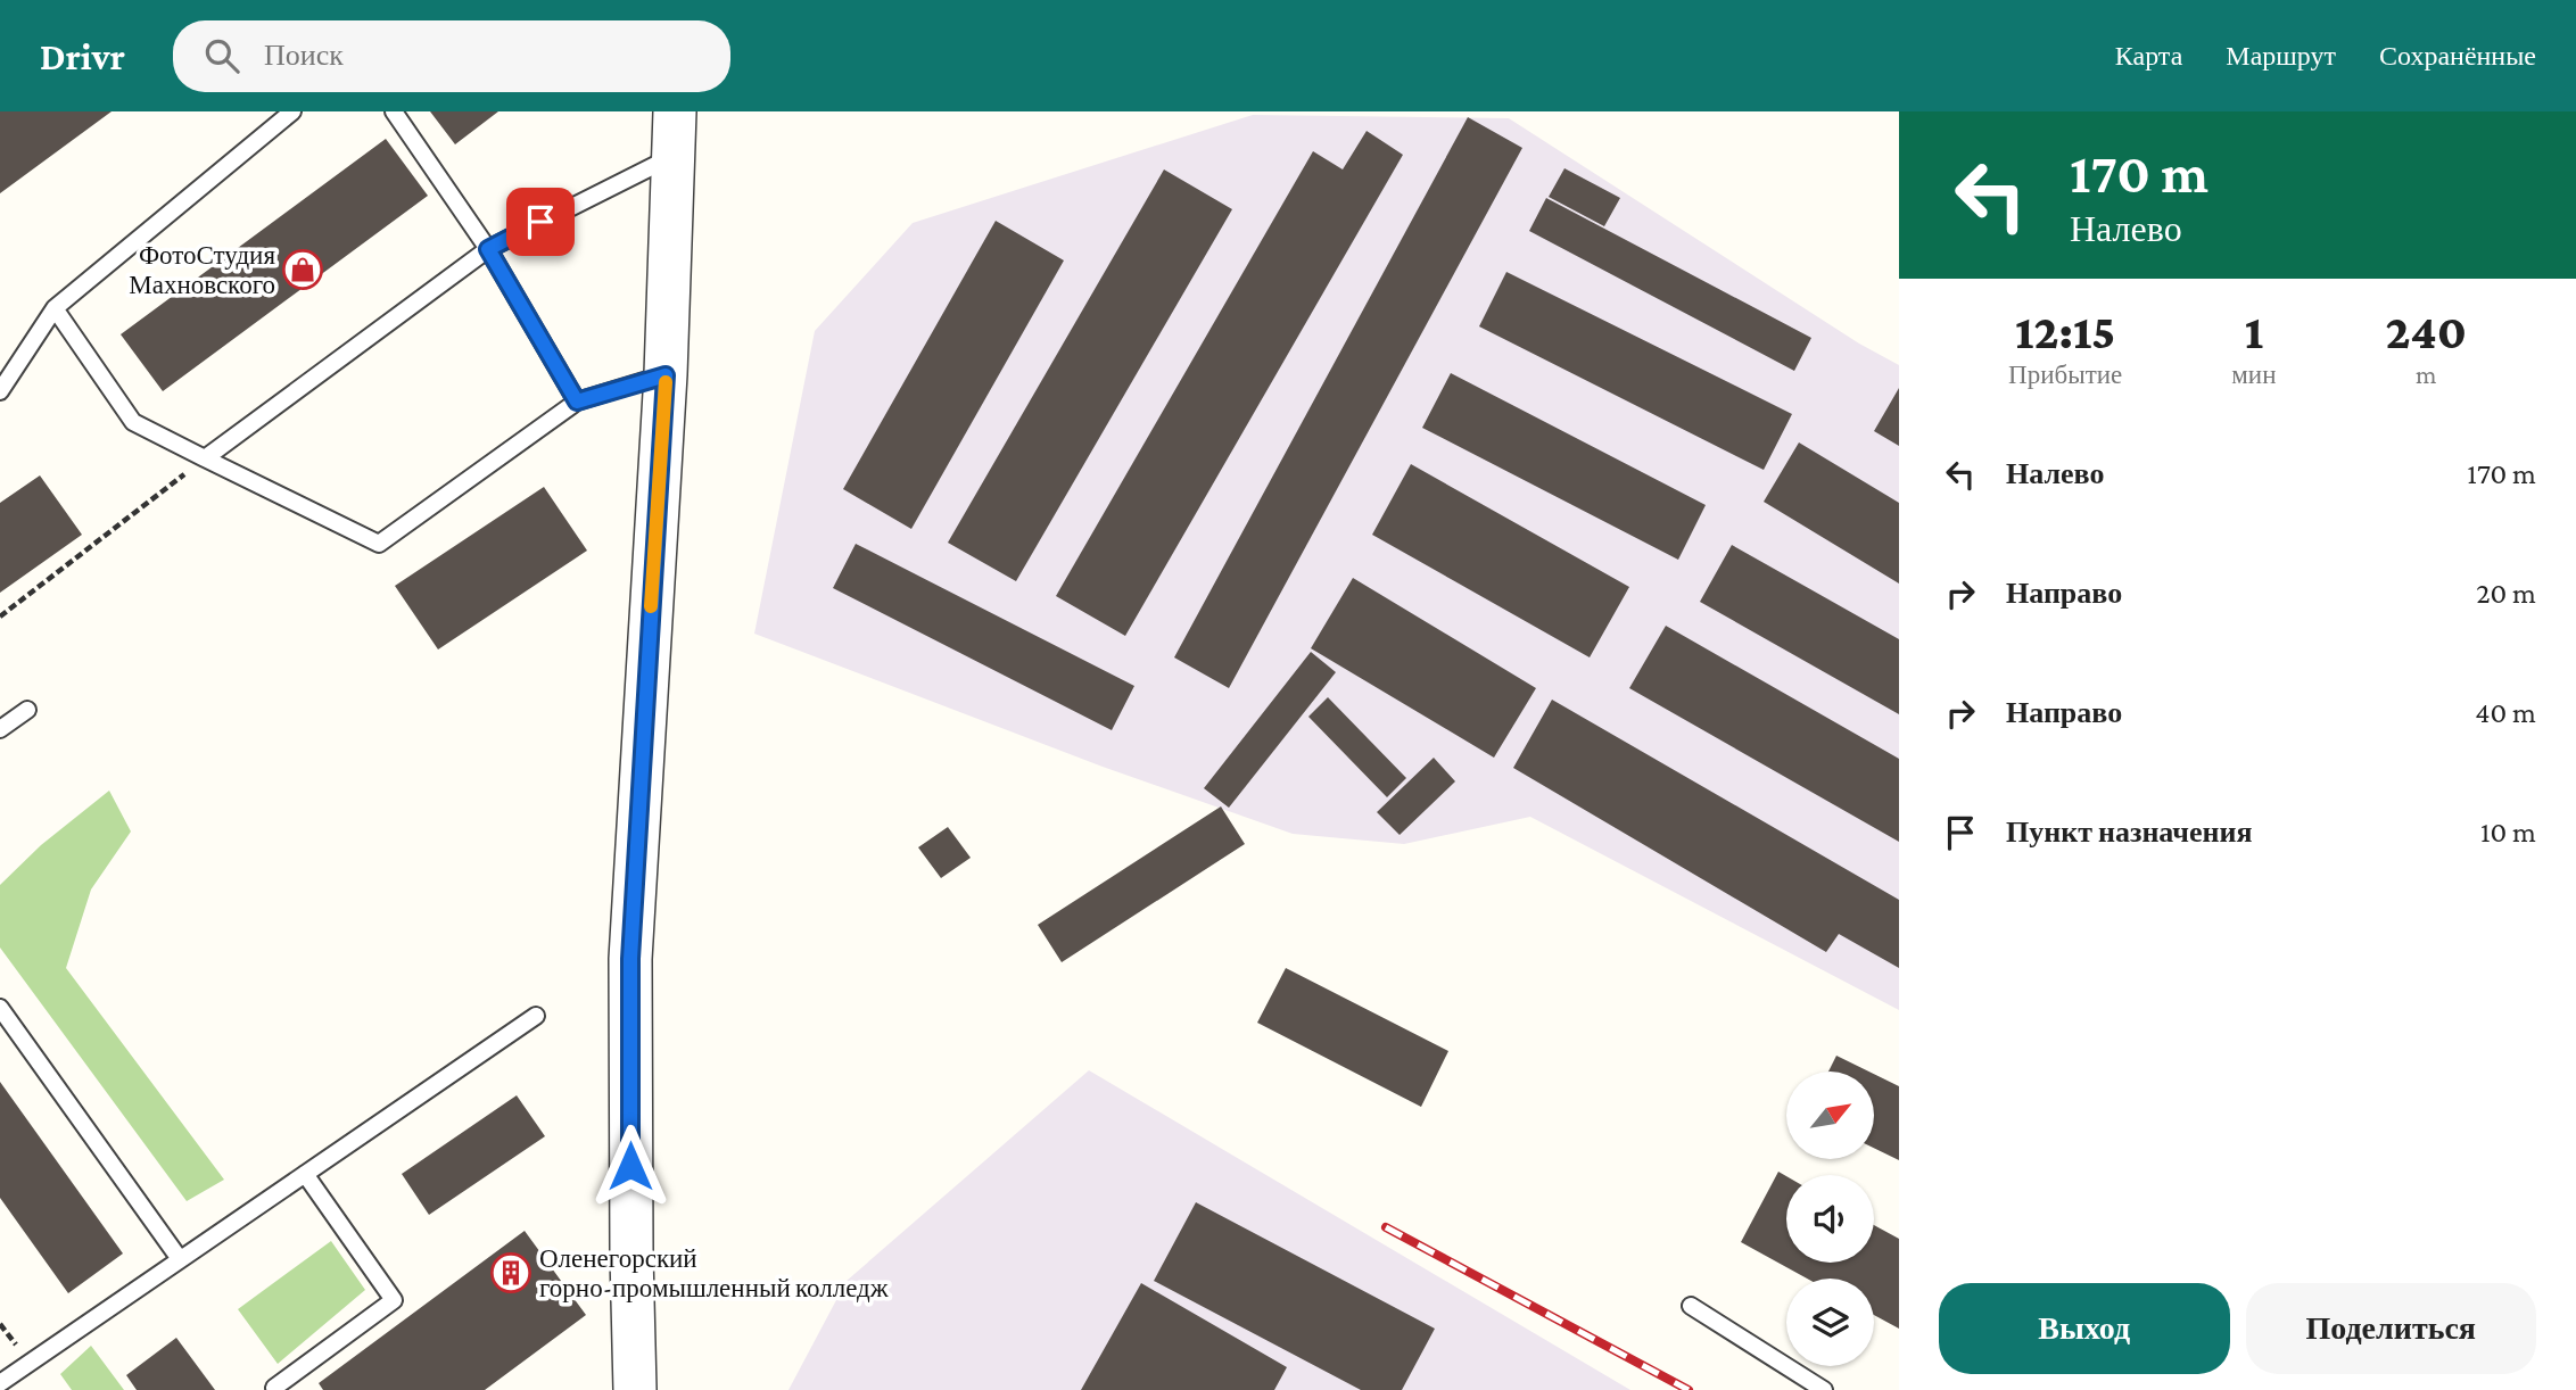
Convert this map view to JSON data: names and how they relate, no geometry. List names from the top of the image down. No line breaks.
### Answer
{"places":{"shop":["ФотоСтудия Махновского"],"building":["Оленегорский горно-промышленный колледж"]},"north":"top right","page":{"header":"Drivr","search":"Поиск","nav":["Карта","Маршрут","Сохранённые"],"turn":["170 m","Налево"],"eta":["12:15","Прибытие","1","мин","240","m"],"list":[{"name":"Налево","value":"170 m"},{"name":"Направо","value":"20 m"},{"name":"Направо","value":"40 m"},{"name":"Пункт назначения","value":"10 m"}],"buttons":["Выход","Поделиться"]}}
